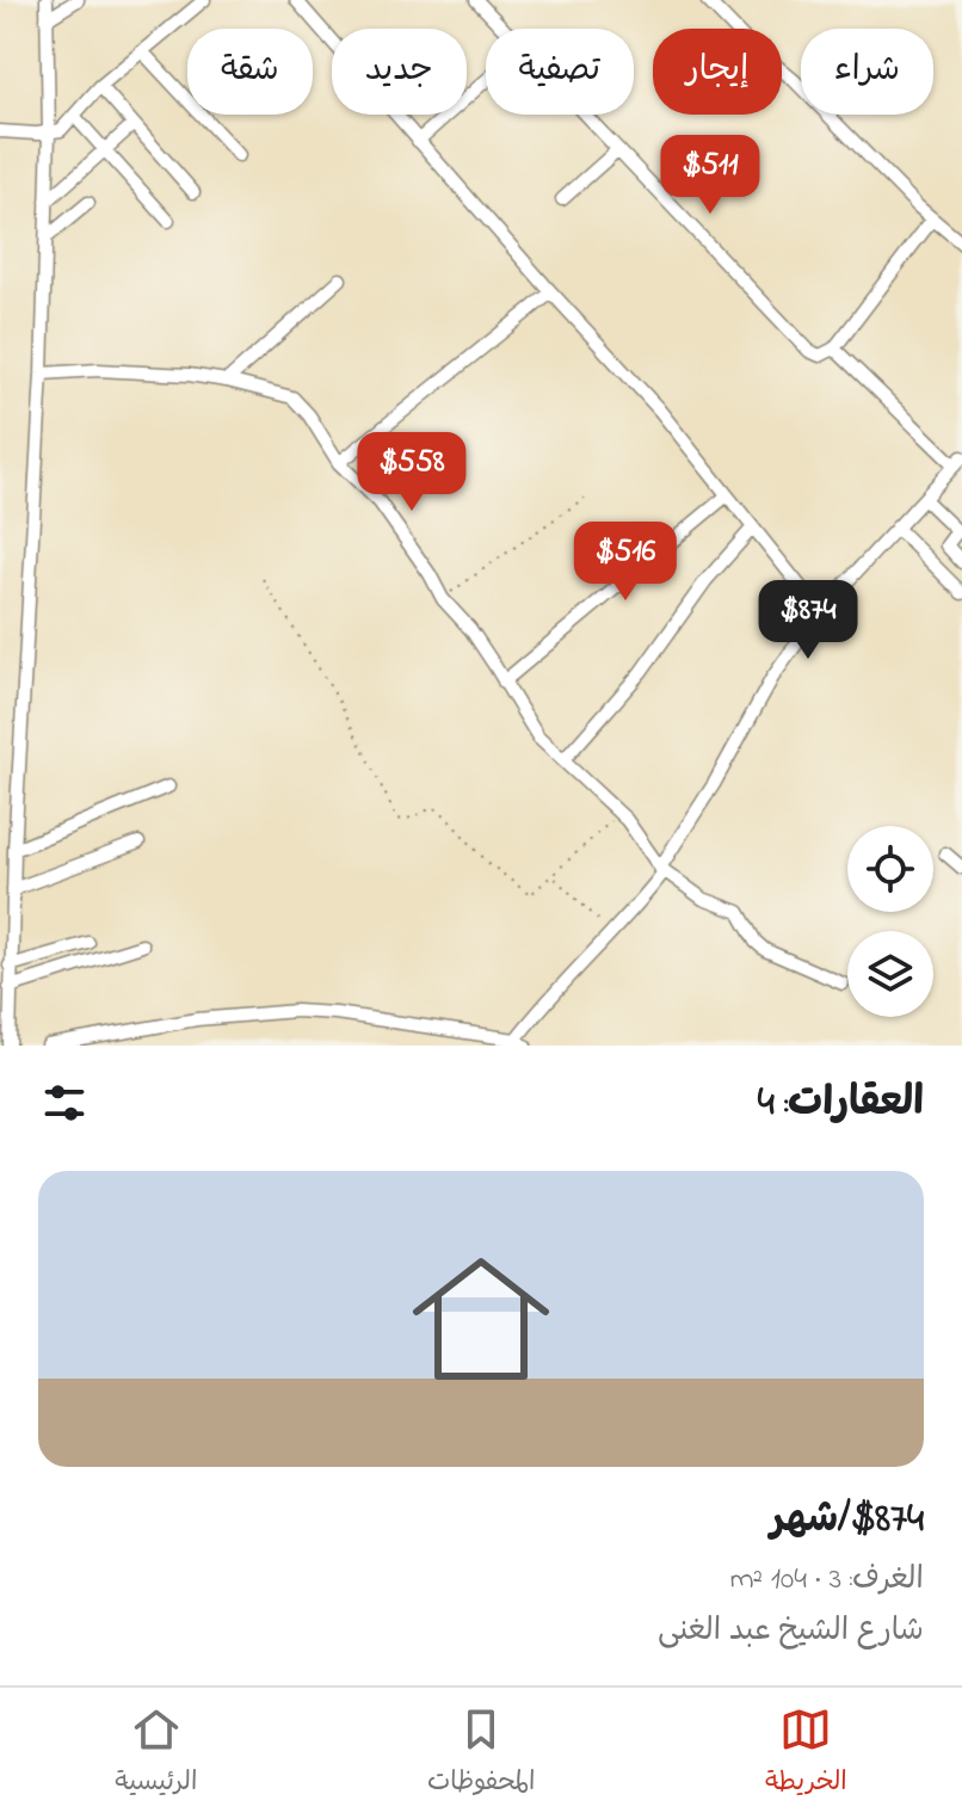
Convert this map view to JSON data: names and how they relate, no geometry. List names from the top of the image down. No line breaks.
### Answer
{"page":{"chip":["شراء","إيجار","تصفية","جديد","شقة"],"price":["$511","$558","$516","$874"],"heading":"العقارات: 4","list":[{"name":"$874/شهر","note":"الغرف: 3 · 104 m² · شارع الشيخ عبد الغنى"}],"tabs":["الخريطة","المحفوظات","الرئيسية"]}}
